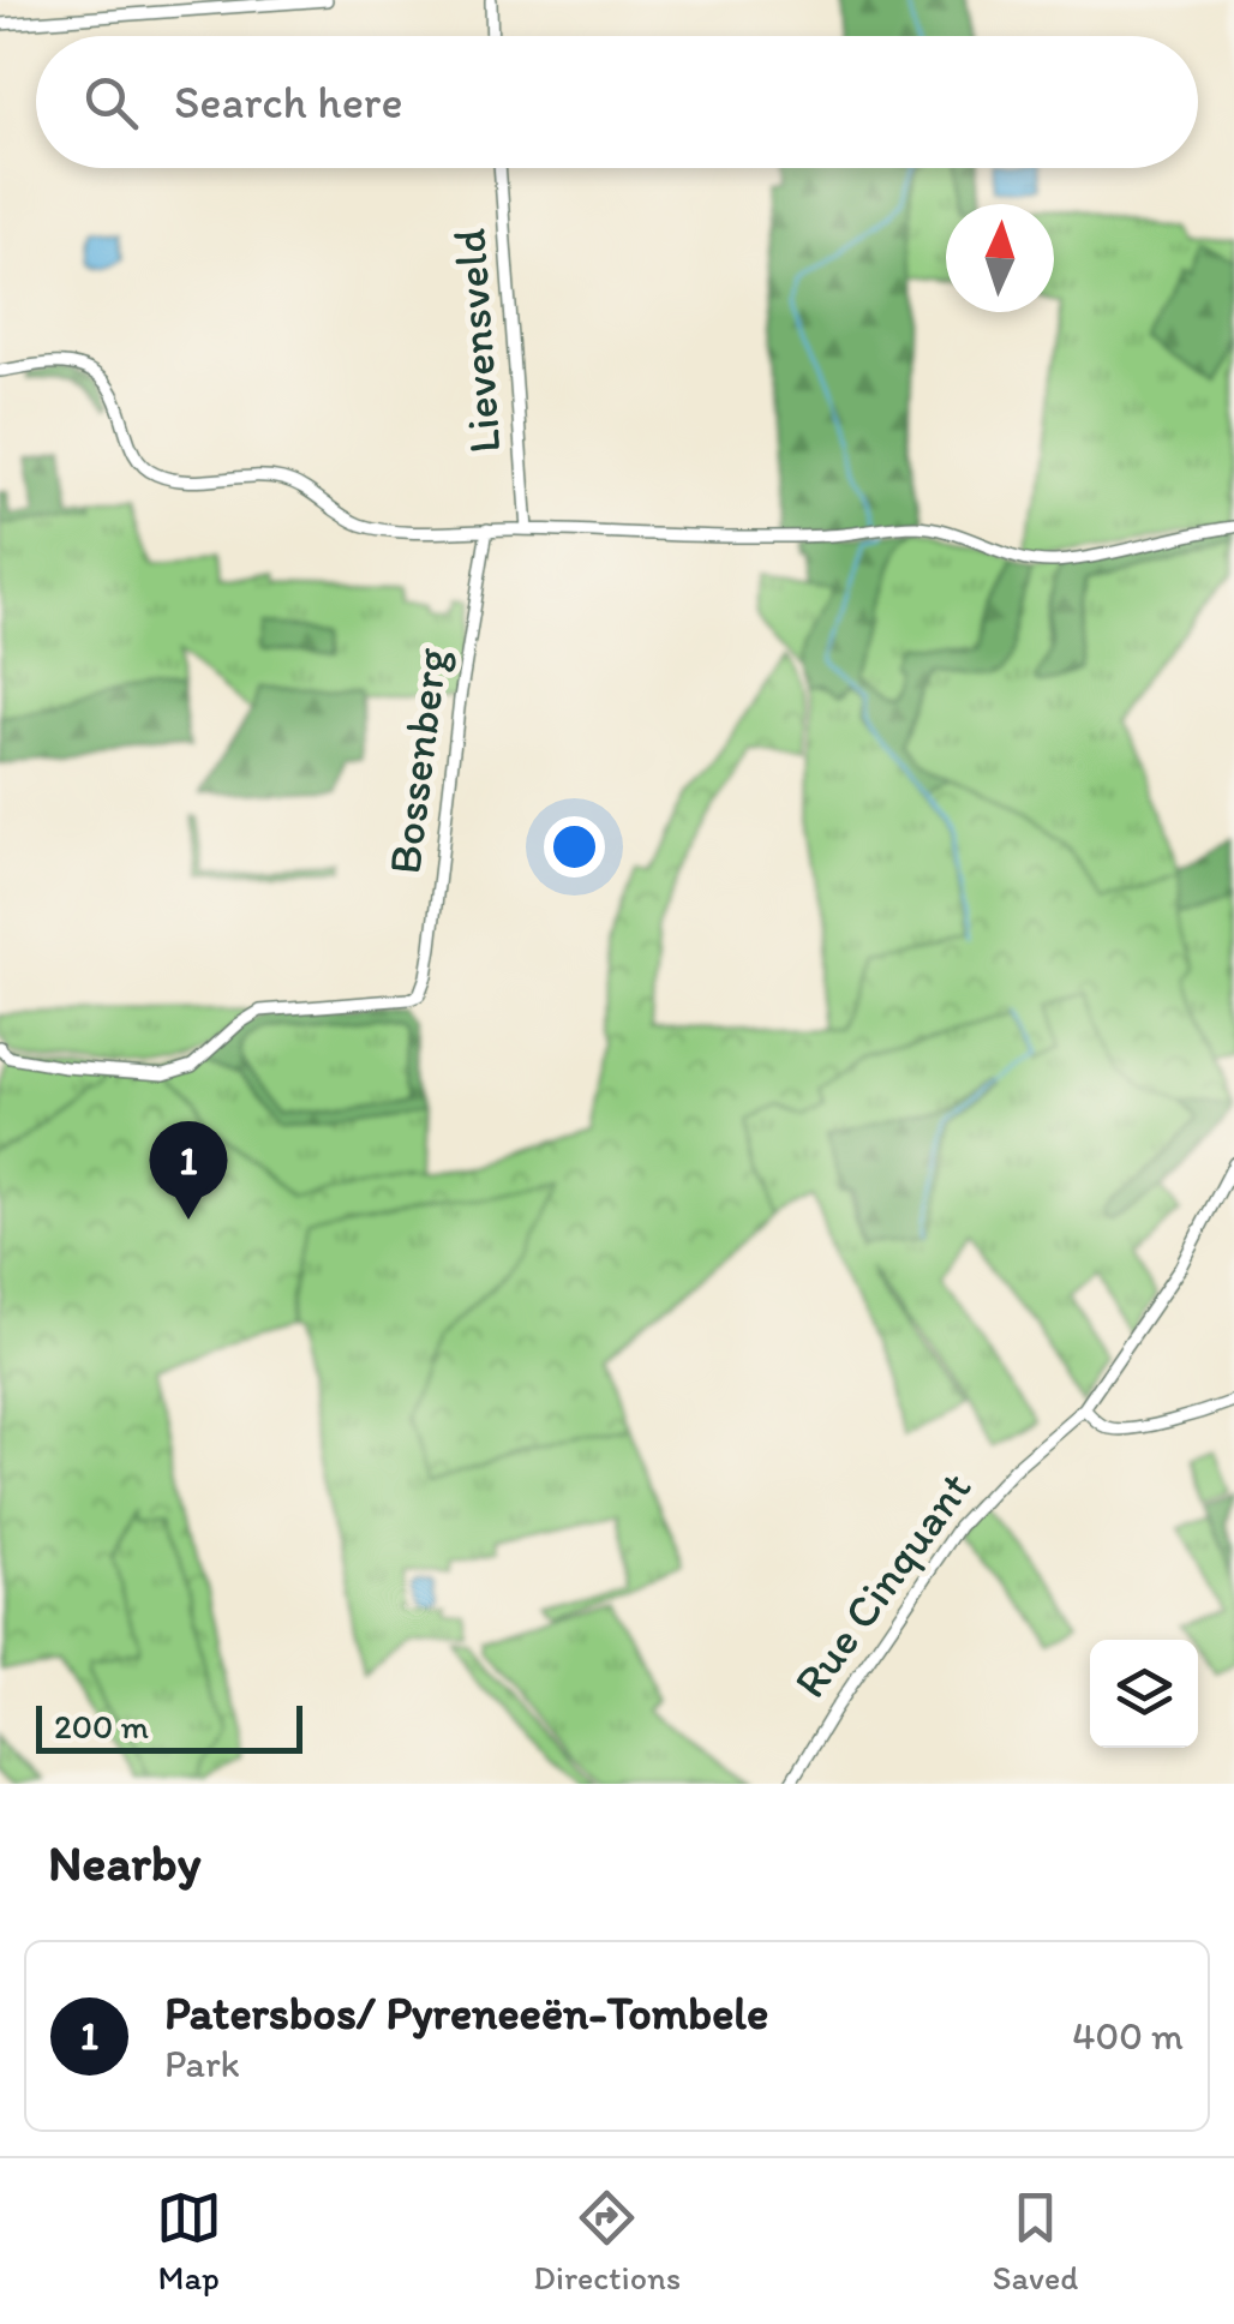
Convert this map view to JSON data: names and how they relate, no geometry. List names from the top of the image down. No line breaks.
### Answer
{"streets":{"street":["Lievensveld","Bossenberg","Rue Cinquant"]},"scale_bar":"200 m","north":"top","page":{"search":"Search here","pins":"1","scale":"200 m","heading":"Nearby","list":[{"mark":"1","name":"Patersbos/ Pyreneeën-Tombele","note":"Park","value":"400 m"}],"nav":["Map","Directions","Saved"]}}
